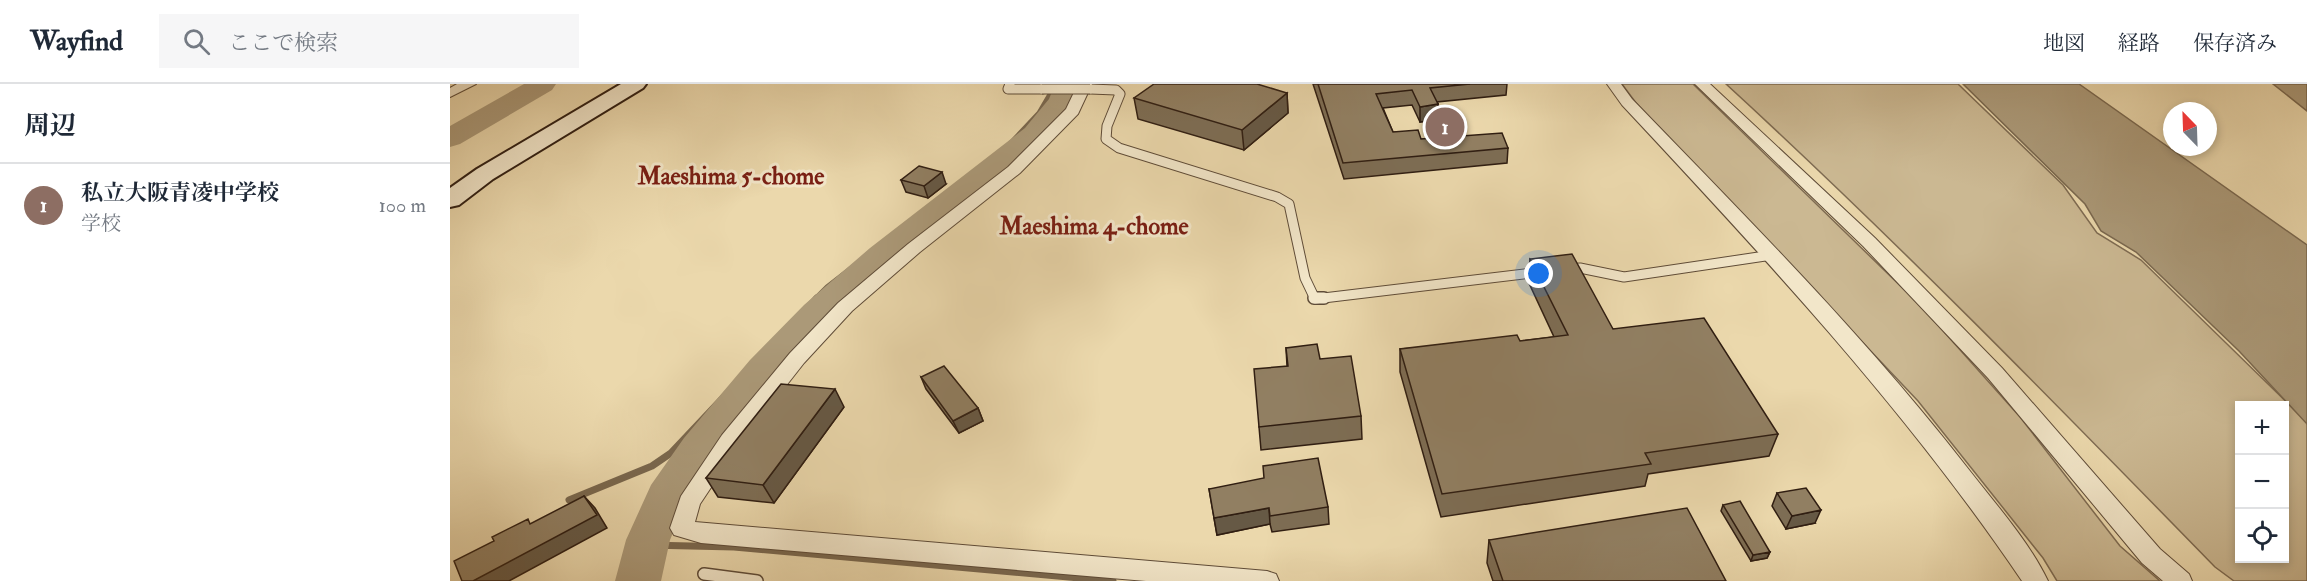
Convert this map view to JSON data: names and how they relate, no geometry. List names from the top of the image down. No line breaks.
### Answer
{"districts":["Maeshima 5-chome","Maeshima 4-chome"],"north":"top left","page":{"header":"Wayfind","search":"ここで検索","nav":["地図","経路","保存済み"],"heading":"周辺","pins":"1","list":[{"mark":"1","name":"私立大阪青凌中学校","note":"学校","value":"100 m"}],"map_buttons":["+","−"]}}
